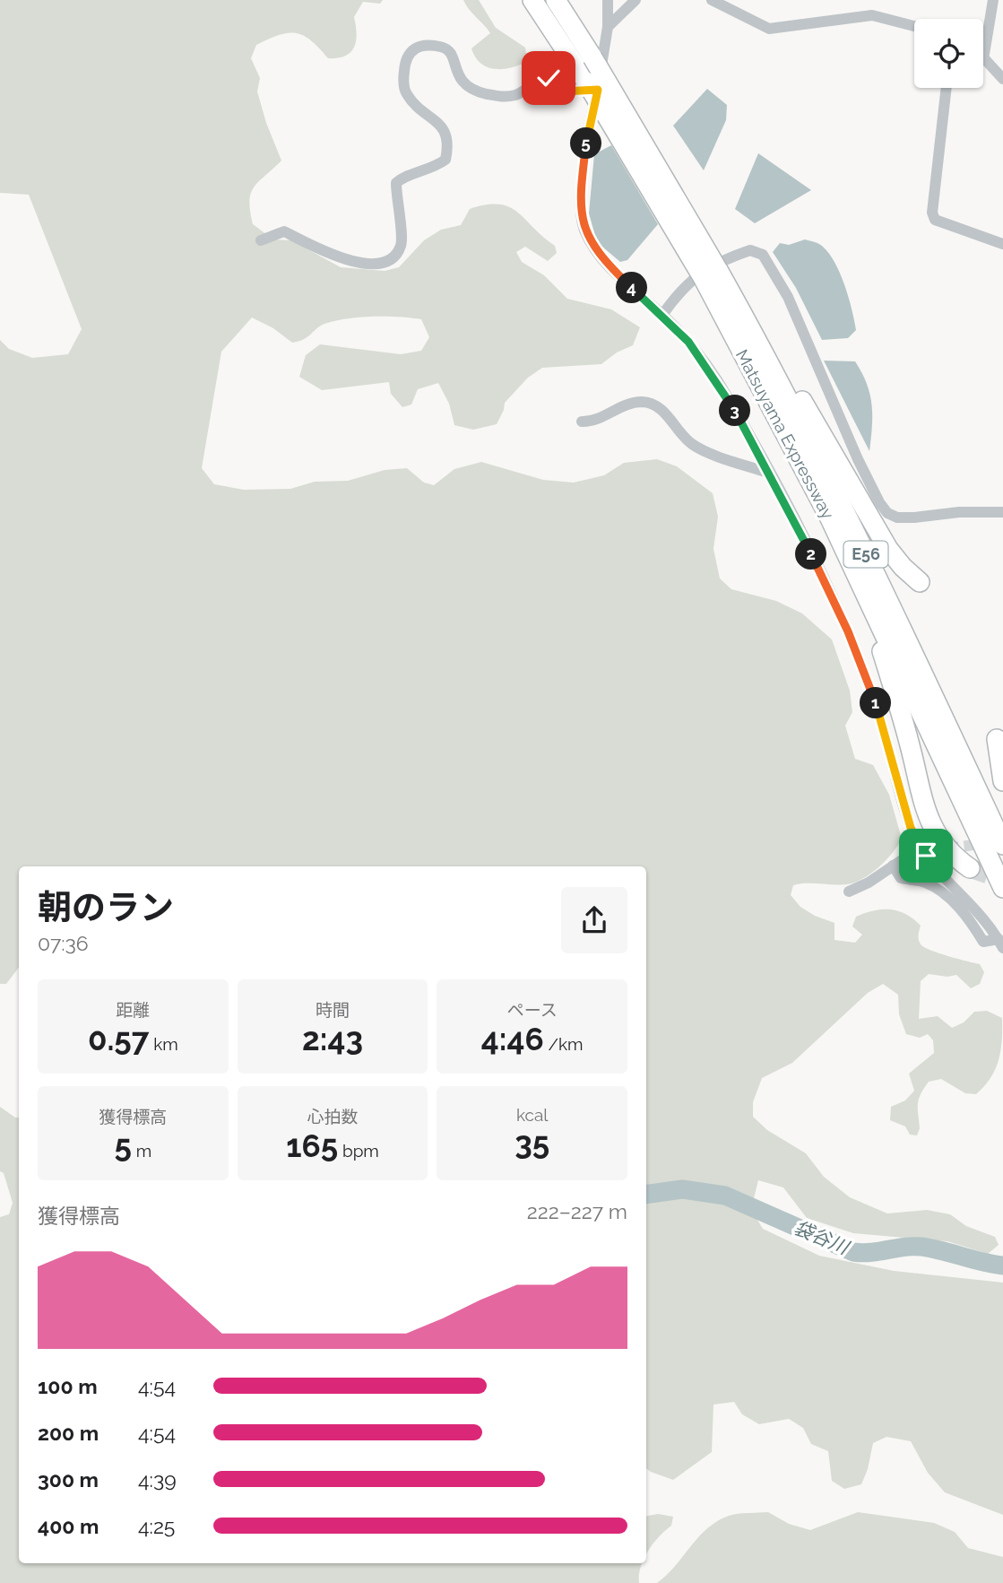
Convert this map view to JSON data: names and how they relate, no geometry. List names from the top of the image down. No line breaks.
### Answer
{"streets":{"highway":["Matsuyama Expressway","E56"]},"water":["袋谷川"],"page":{"pins":["5","4","3","2","1"],"heading":["朝のラン","07:36"],"stats":[["距離","0.57 km"],["時間","2:43"],["ペース","4:46 /km"],["獲得標高","5 m"],["心拍数","165 bpm"],["kcal","35"]],"chart":["獲得標高","222–227 m"],"list":[{"name":"100 m","note":"4:54"},{"name":"200 m","note":"4:54"},{"name":"300 m","note":"4:39"},{"name":"400 m","note":"4:25"}]}}
